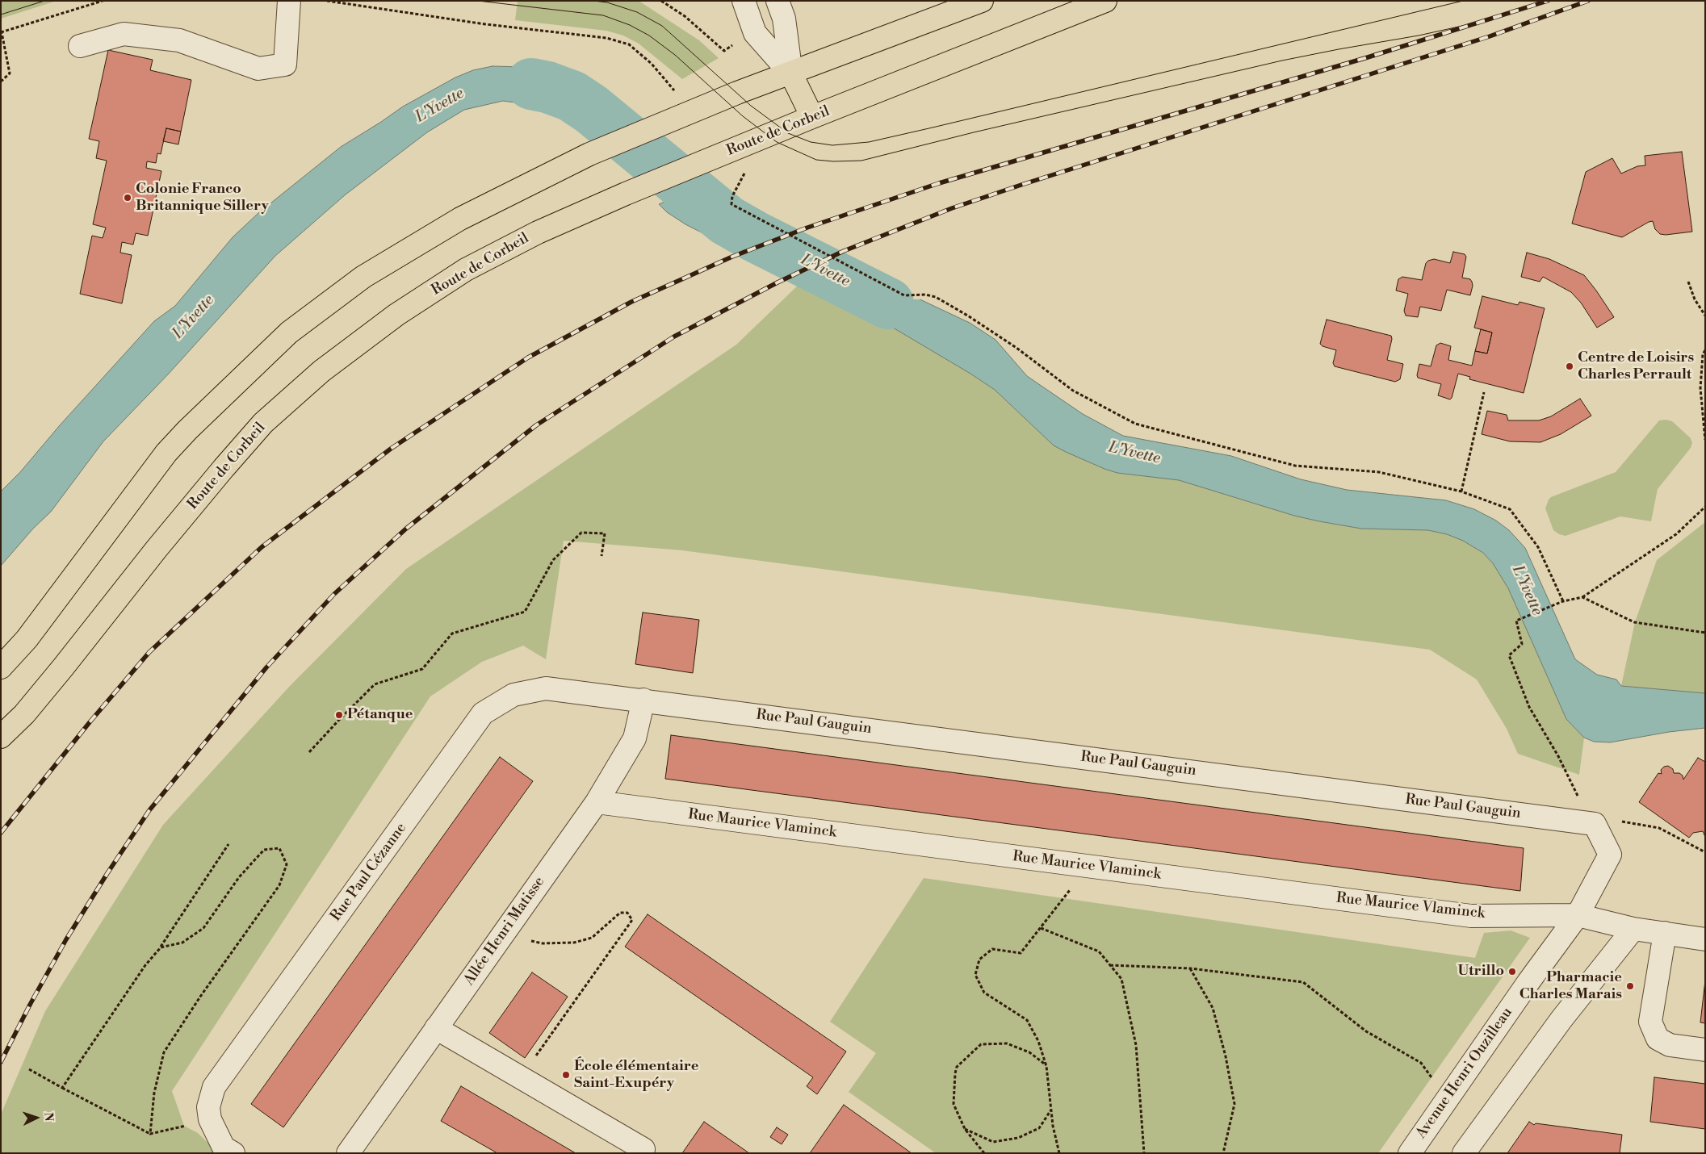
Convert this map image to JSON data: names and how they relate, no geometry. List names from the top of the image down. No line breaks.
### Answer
{"streets":{"main road":["Route de Corbeil"],"street":["Rue Paul Gauguin","Rue Maurice Vlaminck","Rue Paul Cézanne","Allée Henri Matisse","Avenue Henri Ouzilleau"]},"crossings":[["Rue Paul Gauguin","Rue Maurice Vlaminck"],["Rue Paul Gauguin","Rue Paul Cézanne"],["Rue Paul Gauguin","Allée Henri Matisse"],["Rue Paul Gauguin","Avenue Henri Ouzilleau"],["Rue Maurice Vlaminck","Allée Henri Matisse"],["Rue Maurice Vlaminck","Avenue Henri Ouzilleau"]],"water":["L'Yvette"],"places":["Colonie Franco Britannique Sillery","Centre de Loisirs Charles Perrault","Pétanque","Utrillo","Pharmacie Charles Marais","École élémentaire Saint-Exupéry"],"north":"right"}
